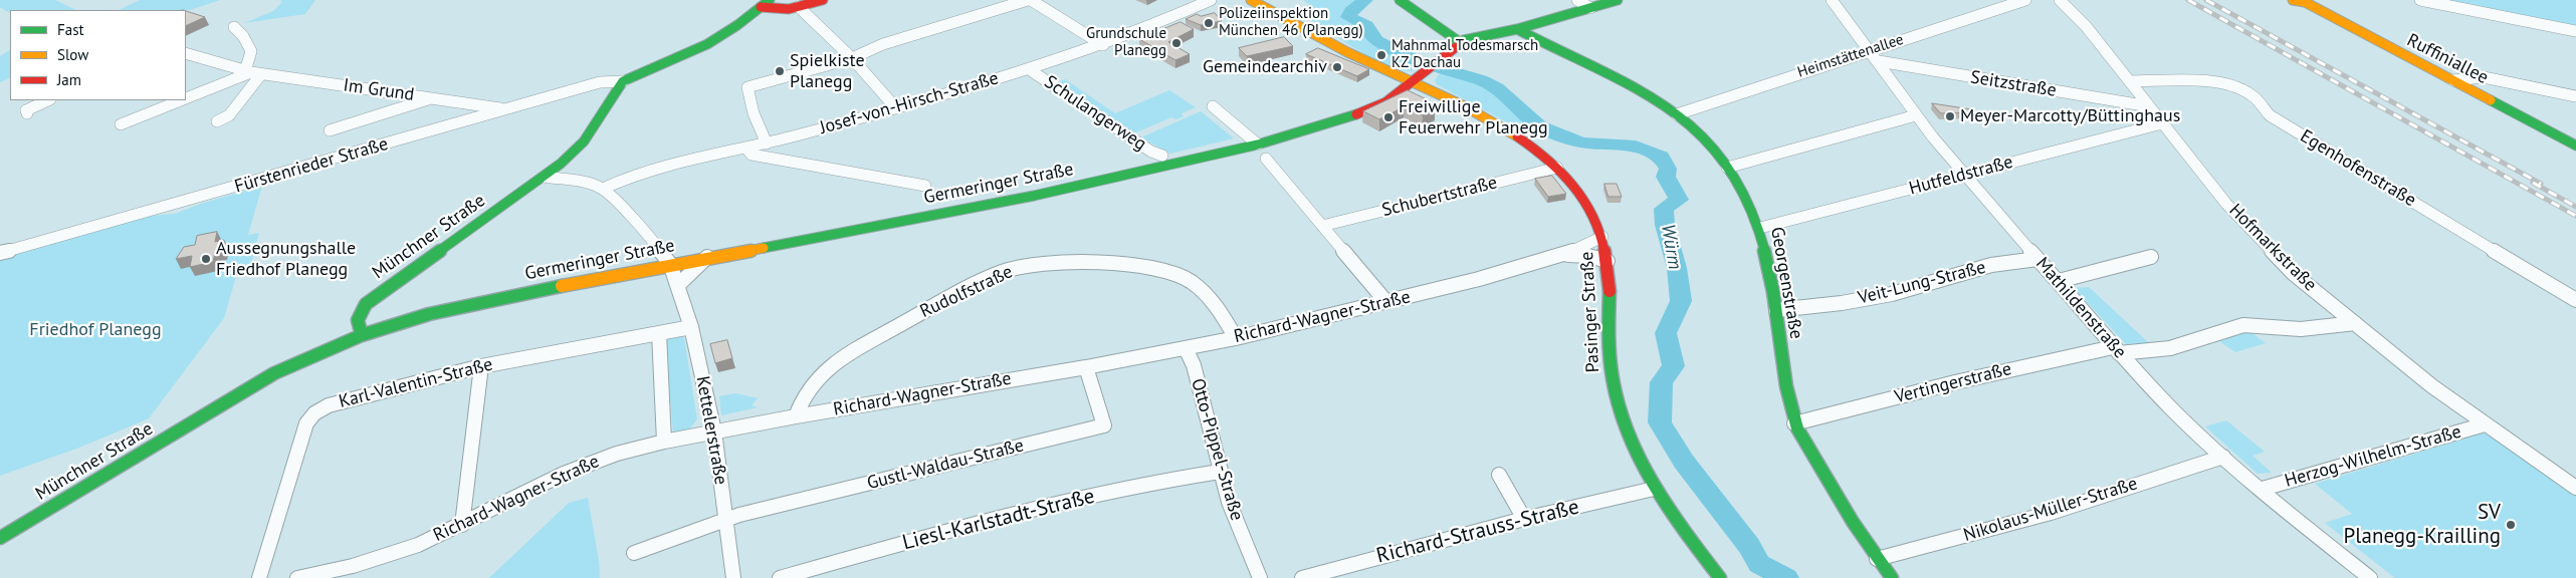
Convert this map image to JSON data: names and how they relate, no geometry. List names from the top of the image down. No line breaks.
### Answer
{"streets":{"main road":["Ruffiniallee","Germeringer Straße","Münchner Straße","Georgenstraße","Pasinger Straße"],"street":["Heimstättenallee","Seitzstraße","Im Grund","Josef-von-Hirsch-Straße","Schulangerweg","Fürstenrieder Straße","Egenhofenstraße","Hutfeldstraße","Schubertstraße","Hofmarkstraße","Veit-Lung-Straße","Rudolfstraße","Mathildenstraße","Richard-Wagner-Straße","Karl-Valentin-Straße","Vertingerstraße","Kettelerstraße","Otto-Pippel-Straße","Herzog-Wilhelm-Straße","Gustl-Waldau-Straße","Nikolaus-Müller-Straße","Liesl-Karlstadt-Straße","Richard-Strauss-Straße"]},"crossings":[["Heimstättenallee","Georgenstraße"],["Heimstättenallee","Mathildenstraße"],["Seitzstraße","Hofmarkstraße"],["Seitzstraße","Mathildenstraße"],["Im Grund","Fürstenrieder Straße"],["Josef-von-Hirsch-Straße","Schulangerweg"],["Josef-von-Hirsch-Straße","Kettelerstraße"],["Fürstenrieder Straße","Münchner Straße"],["Egenhofenstraße","Hofmarkstraße"],["Hutfeldstraße","Hofmarkstraße"],["Hutfeldstraße","Georgenstraße"],["Hutfeldstraße","Mathildenstraße"],["Germeringer Straße","Münchner Straße"],["Germeringer Straße","Georgenstraße"],["Germeringer Straße","Pasinger Straße"],["Germeringer Straße","Kettelerstraße"],["Schubertstraße","Pasinger Straße"],["Münchner Straße","Kettelerstraße"],["Hofmarkstraße","Vertingerstraße"],["Hofmarkstraße","Herzog-Wilhelm-Straße"],["Georgenstraße","Veit-Lung-Straße"],["Georgenstraße","Vertingerstraße"],["Georgenstraße","Nikolaus-Müller-Straße"],["Veit-Lung-Straße","Mathildenstraße"],["Rudolfstraße","Richard-Wagner-Straße"],["Mathildenstraße","Vertingerstraße"],["Mathildenstraße","Herzog-Wilhelm-Straße"],["Mathildenstraße","Nikolaus-Müller-Straße"],["Pasinger Straße","Richard-Wagner-Straße"],["Pasinger Straße","Richard-Strauss-Straße"],["Richard-Wagner-Straße","Kettelerstraße"],["Richard-Wagner-Straße","Otto-Pippel-Straße"],["Richard-Wagner-Straße","Gustl-Waldau-Straße"],["Karl-Valentin-Straße","Kettelerstraße"],["Kettelerstraße","Gustl-Waldau-Straße"],["Otto-Pippel-Straße","Liesl-Karlstadt-Straße"]],"water":["Würm"],"parks":["Friedhof Planegg"],"places":["Polizeiinspektion München 46 (Planegg)","Grundschule Planegg","Mahnmal Todesmarsch KZ Dachau","Gemeindearchiv","Spielkiste Planegg","Meyer-Marcotty/Büttinghaus","Freiwillige Feuerwehr Planegg","Aussegnungshalle Friedhof Planegg","SV Planegg-Krailling"],"legend":["Fast","Slow","Jam"]}
